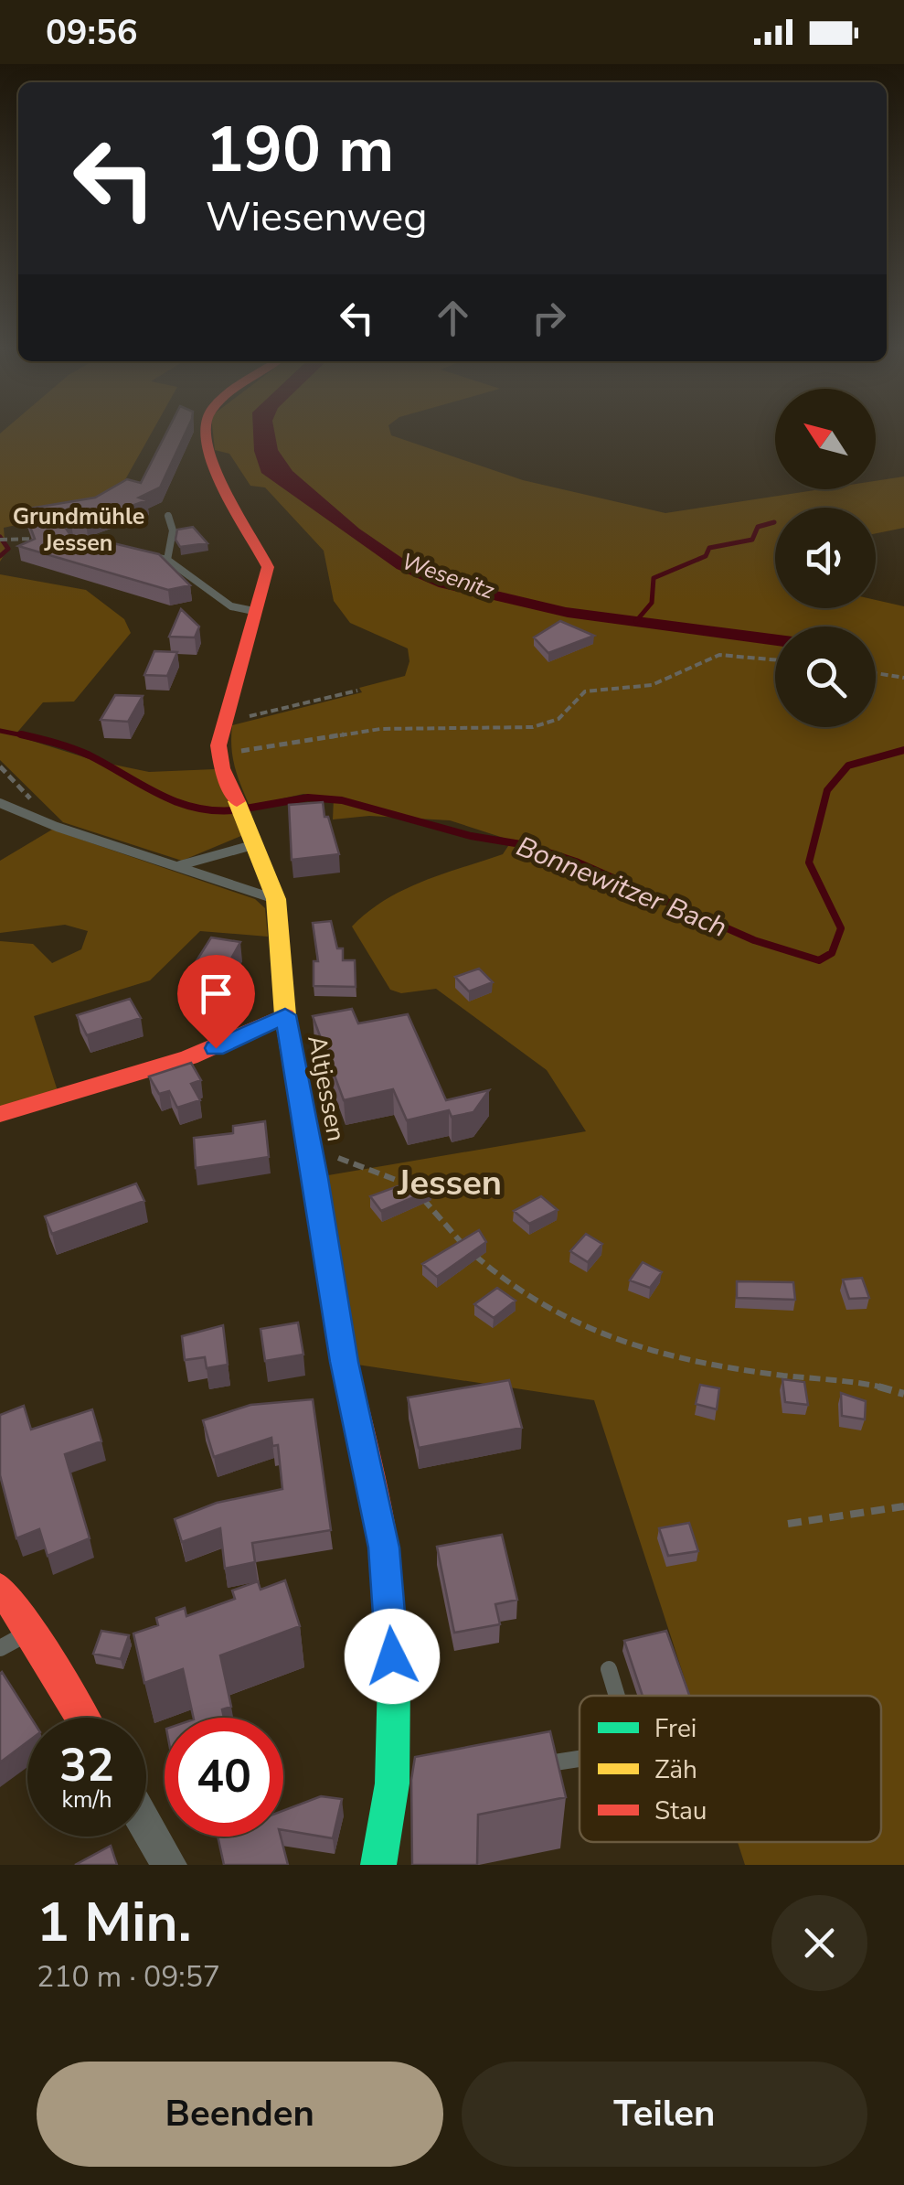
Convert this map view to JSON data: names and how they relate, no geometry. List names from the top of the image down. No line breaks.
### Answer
{"streets":{"street":["Altjessen"]},"districts":["Grundmühle Jessen","Jessen"],"water":["Wesenitz","Bonnewitzer Bach"],"legend":["Frei","Zäh","Stau"],"north":"top left","page":{"status":"09:56","turn":["190 m","Wiesenweg"],"speed":"32 km/h","limit":"40","heading":["1 Min.","210 m · 09:57"],"buttons":["Beenden","Teilen"]}}
